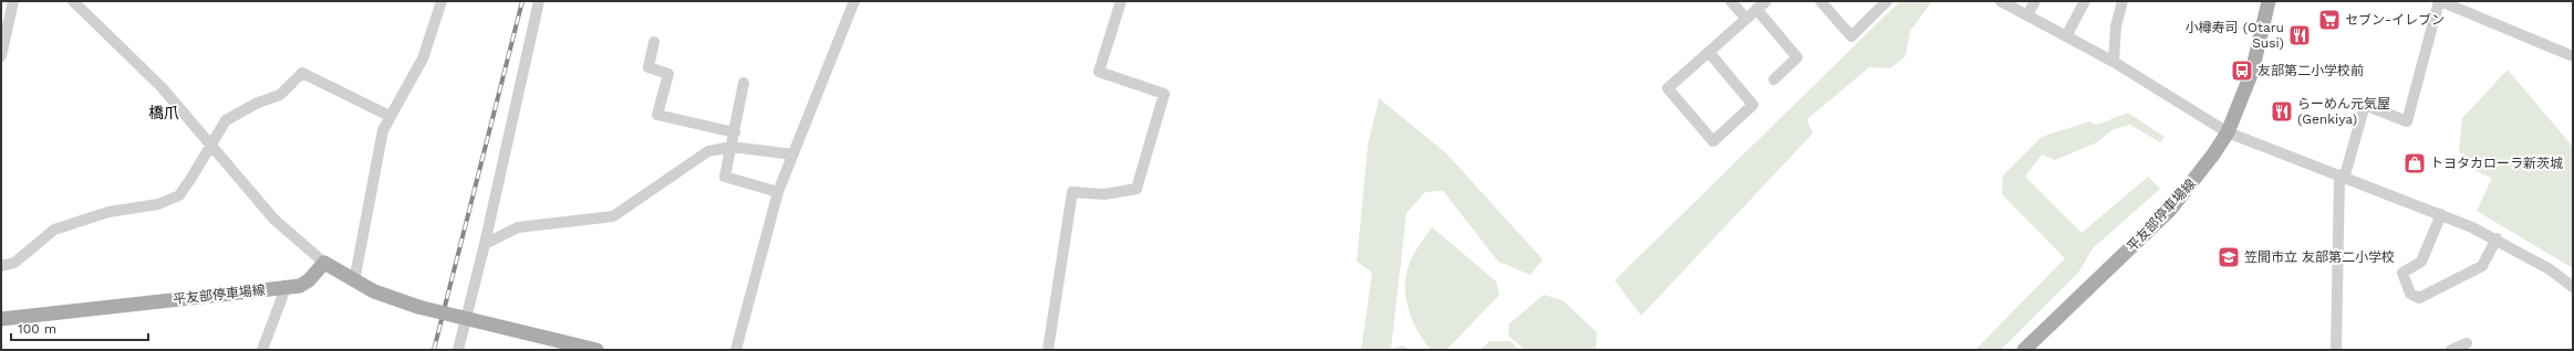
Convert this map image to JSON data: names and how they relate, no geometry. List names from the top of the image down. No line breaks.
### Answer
{"streets":{"main road":["平友部停車場線"]},"districts":["橋爪"],"places":{"supermarket":["セブン-イレブン"],"restaurant":["小樽寿司 (Otaru Susi)","らーめん元気屋 (Genkiya)"],"bus stop":["友部第二小学校前"],"shop":["トヨタカローラ新茨城"],"school or university":["笠間市立 友部第二小学校"]},"scale_bar":"100 m"}
